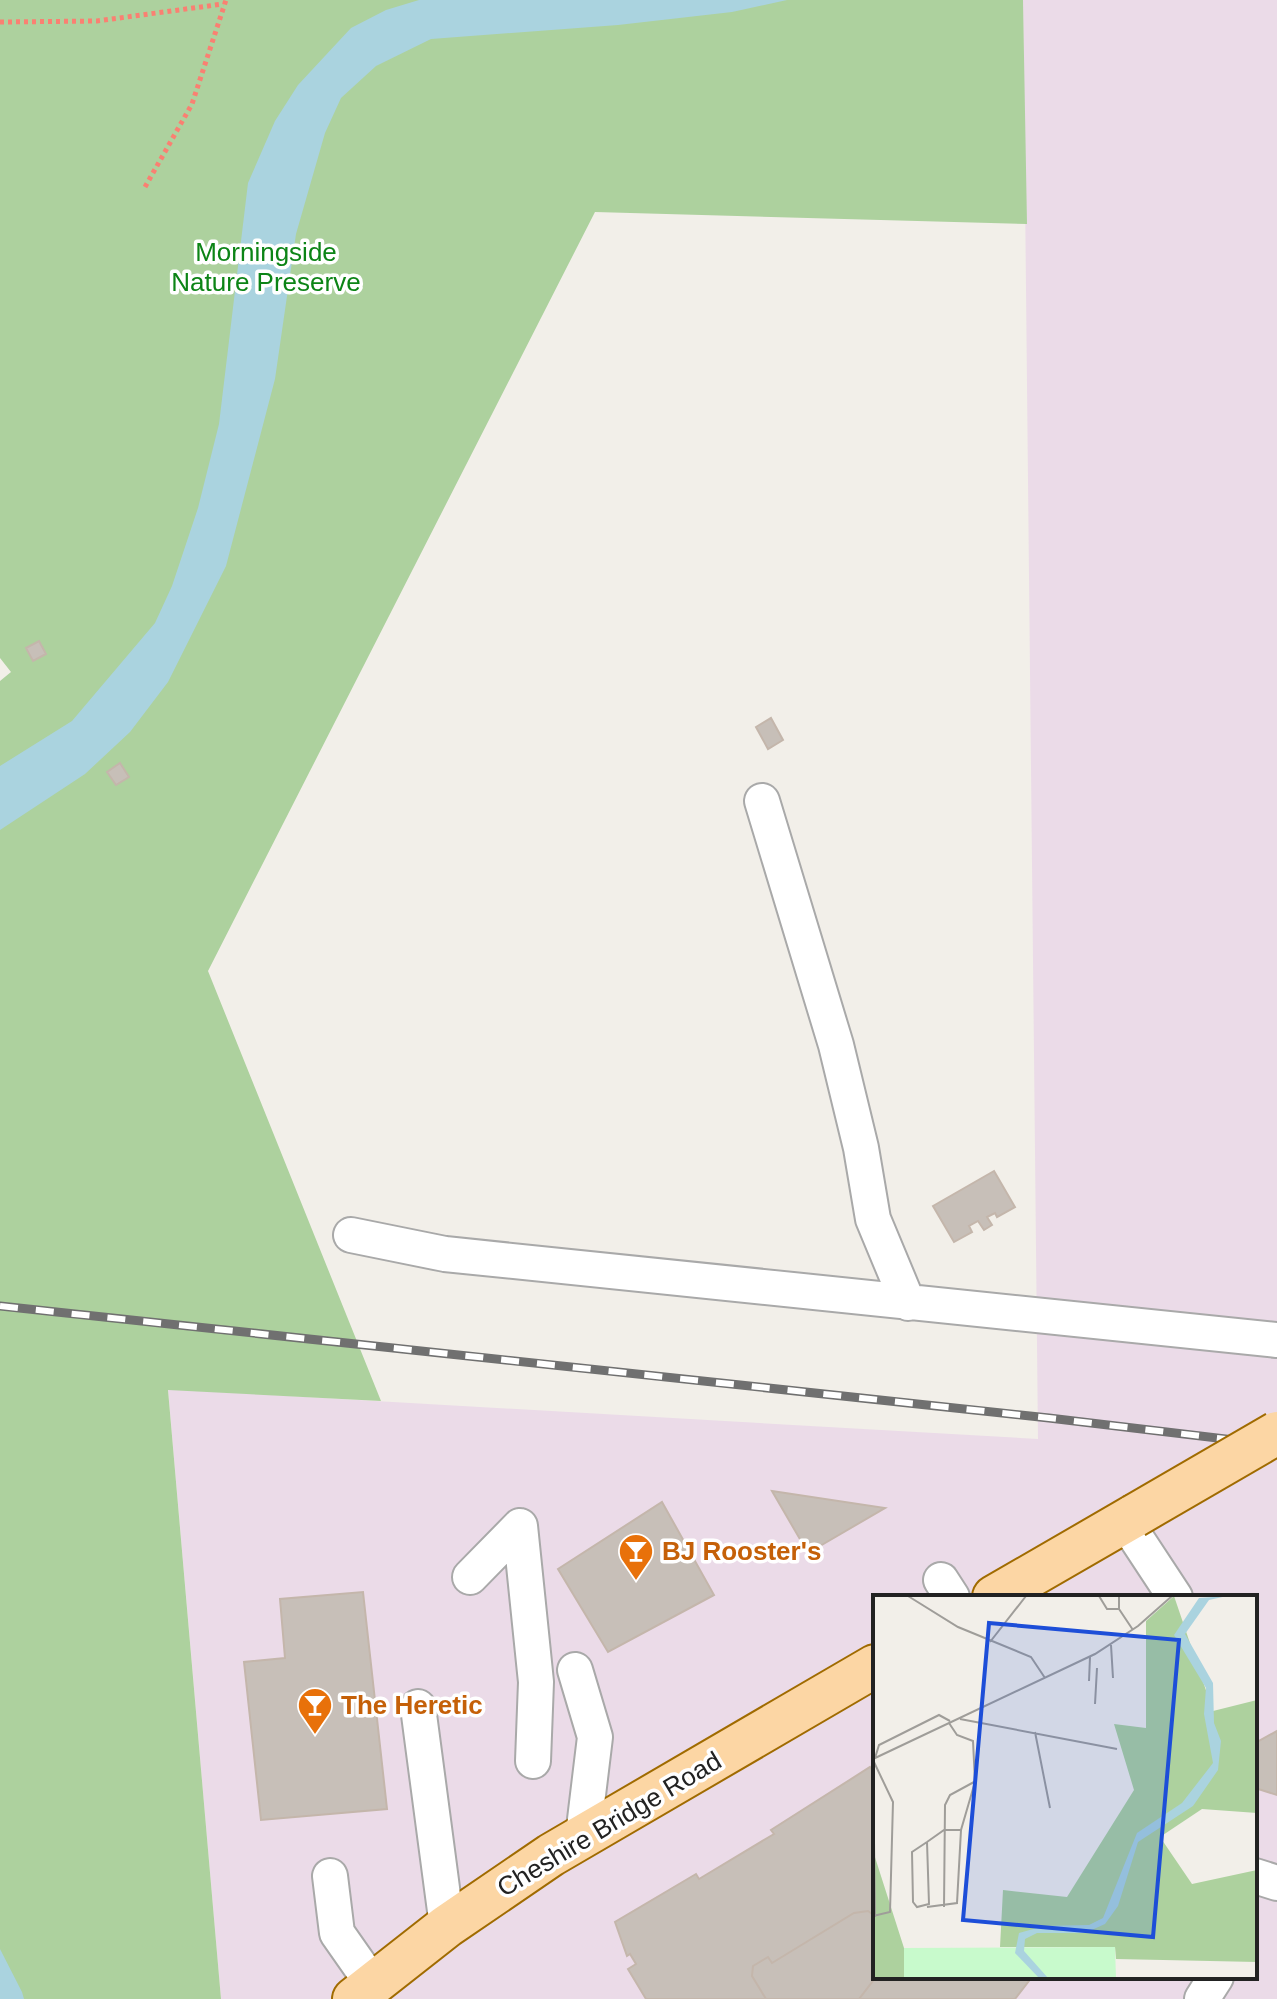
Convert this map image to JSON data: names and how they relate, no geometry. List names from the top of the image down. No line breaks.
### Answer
{"streets":{"main road":["Cheshire Bridge Road"]},"parks":["Morningside Nature Preserve"],"places":{"bar":["BJ Rooster's","The Heretic"]}}
